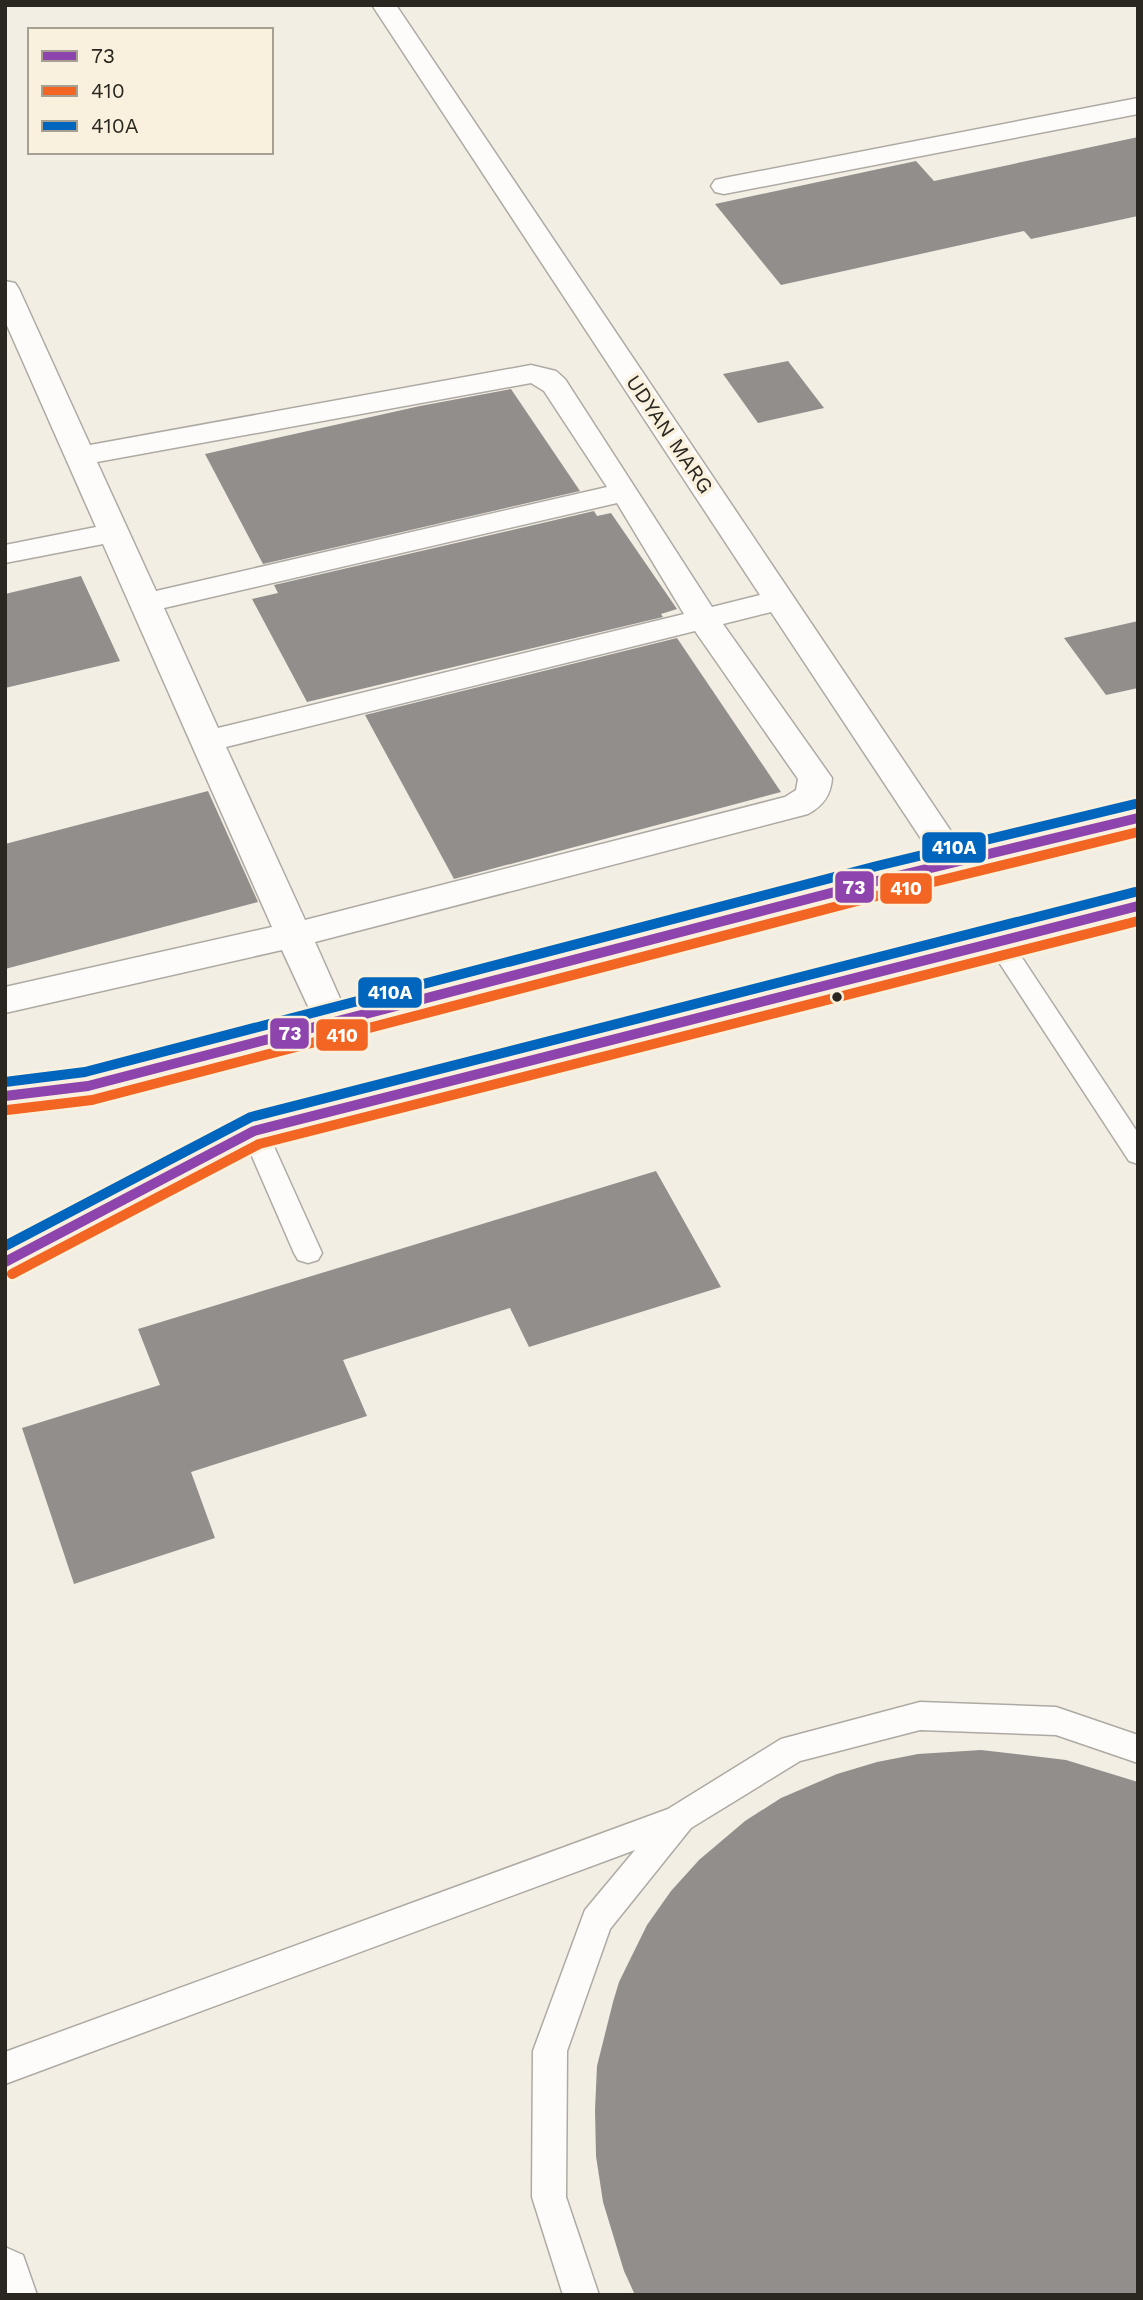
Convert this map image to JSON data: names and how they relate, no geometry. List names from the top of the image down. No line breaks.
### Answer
{"streets":{"street":["UDYAN MARG"]},"lines":["transit line 410A","transit line 73","transit line 410"],"legend":["73","410","410A"]}
